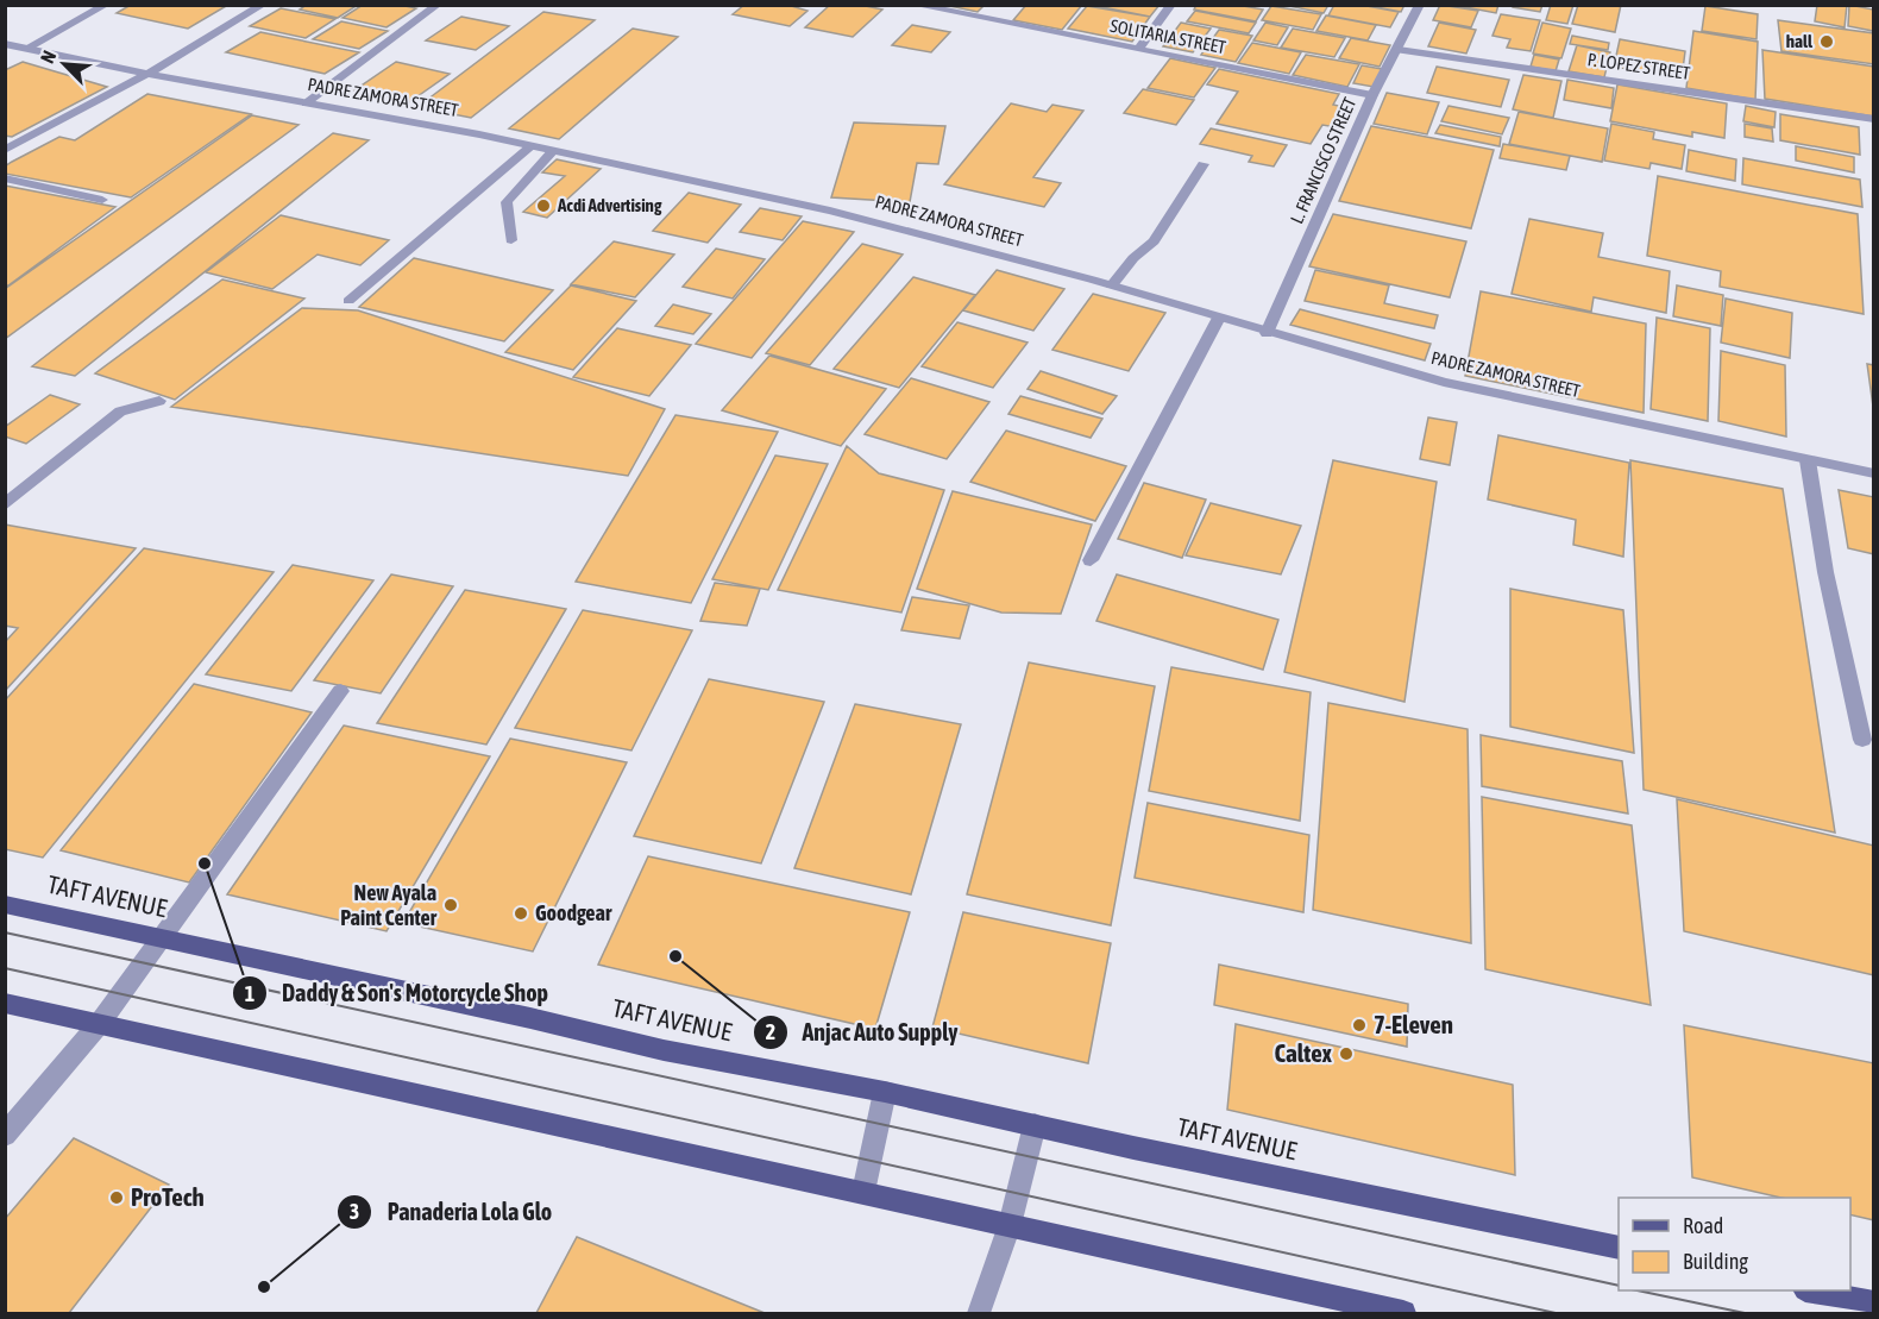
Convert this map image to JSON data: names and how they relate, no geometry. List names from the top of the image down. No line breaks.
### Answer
{"streets":{"main road":["TAFT AVENUE"],"street":["SOLITARIA STREET","P. LOPEZ STREET","PADRE ZAMORA STREET","L. FRANCISCO STREET"]},"crossings":[["SOLITARIA STREET","L. FRANCISCO STREET"],["P. LOPEZ STREET","L. FRANCISCO STREET"],["PADRE ZAMORA STREET","L. FRANCISCO STREET"]],"places":["hall","Acdi Advertising","Daddy & Son's Motorcycle Shop","New Ayala Paint Center","Goodgear","Anjac Auto Supply","7-Eleven","Caltex","ProTech","Panaderia Lola Glo"],"legend":["Road","Building"],"north":"top left"}
